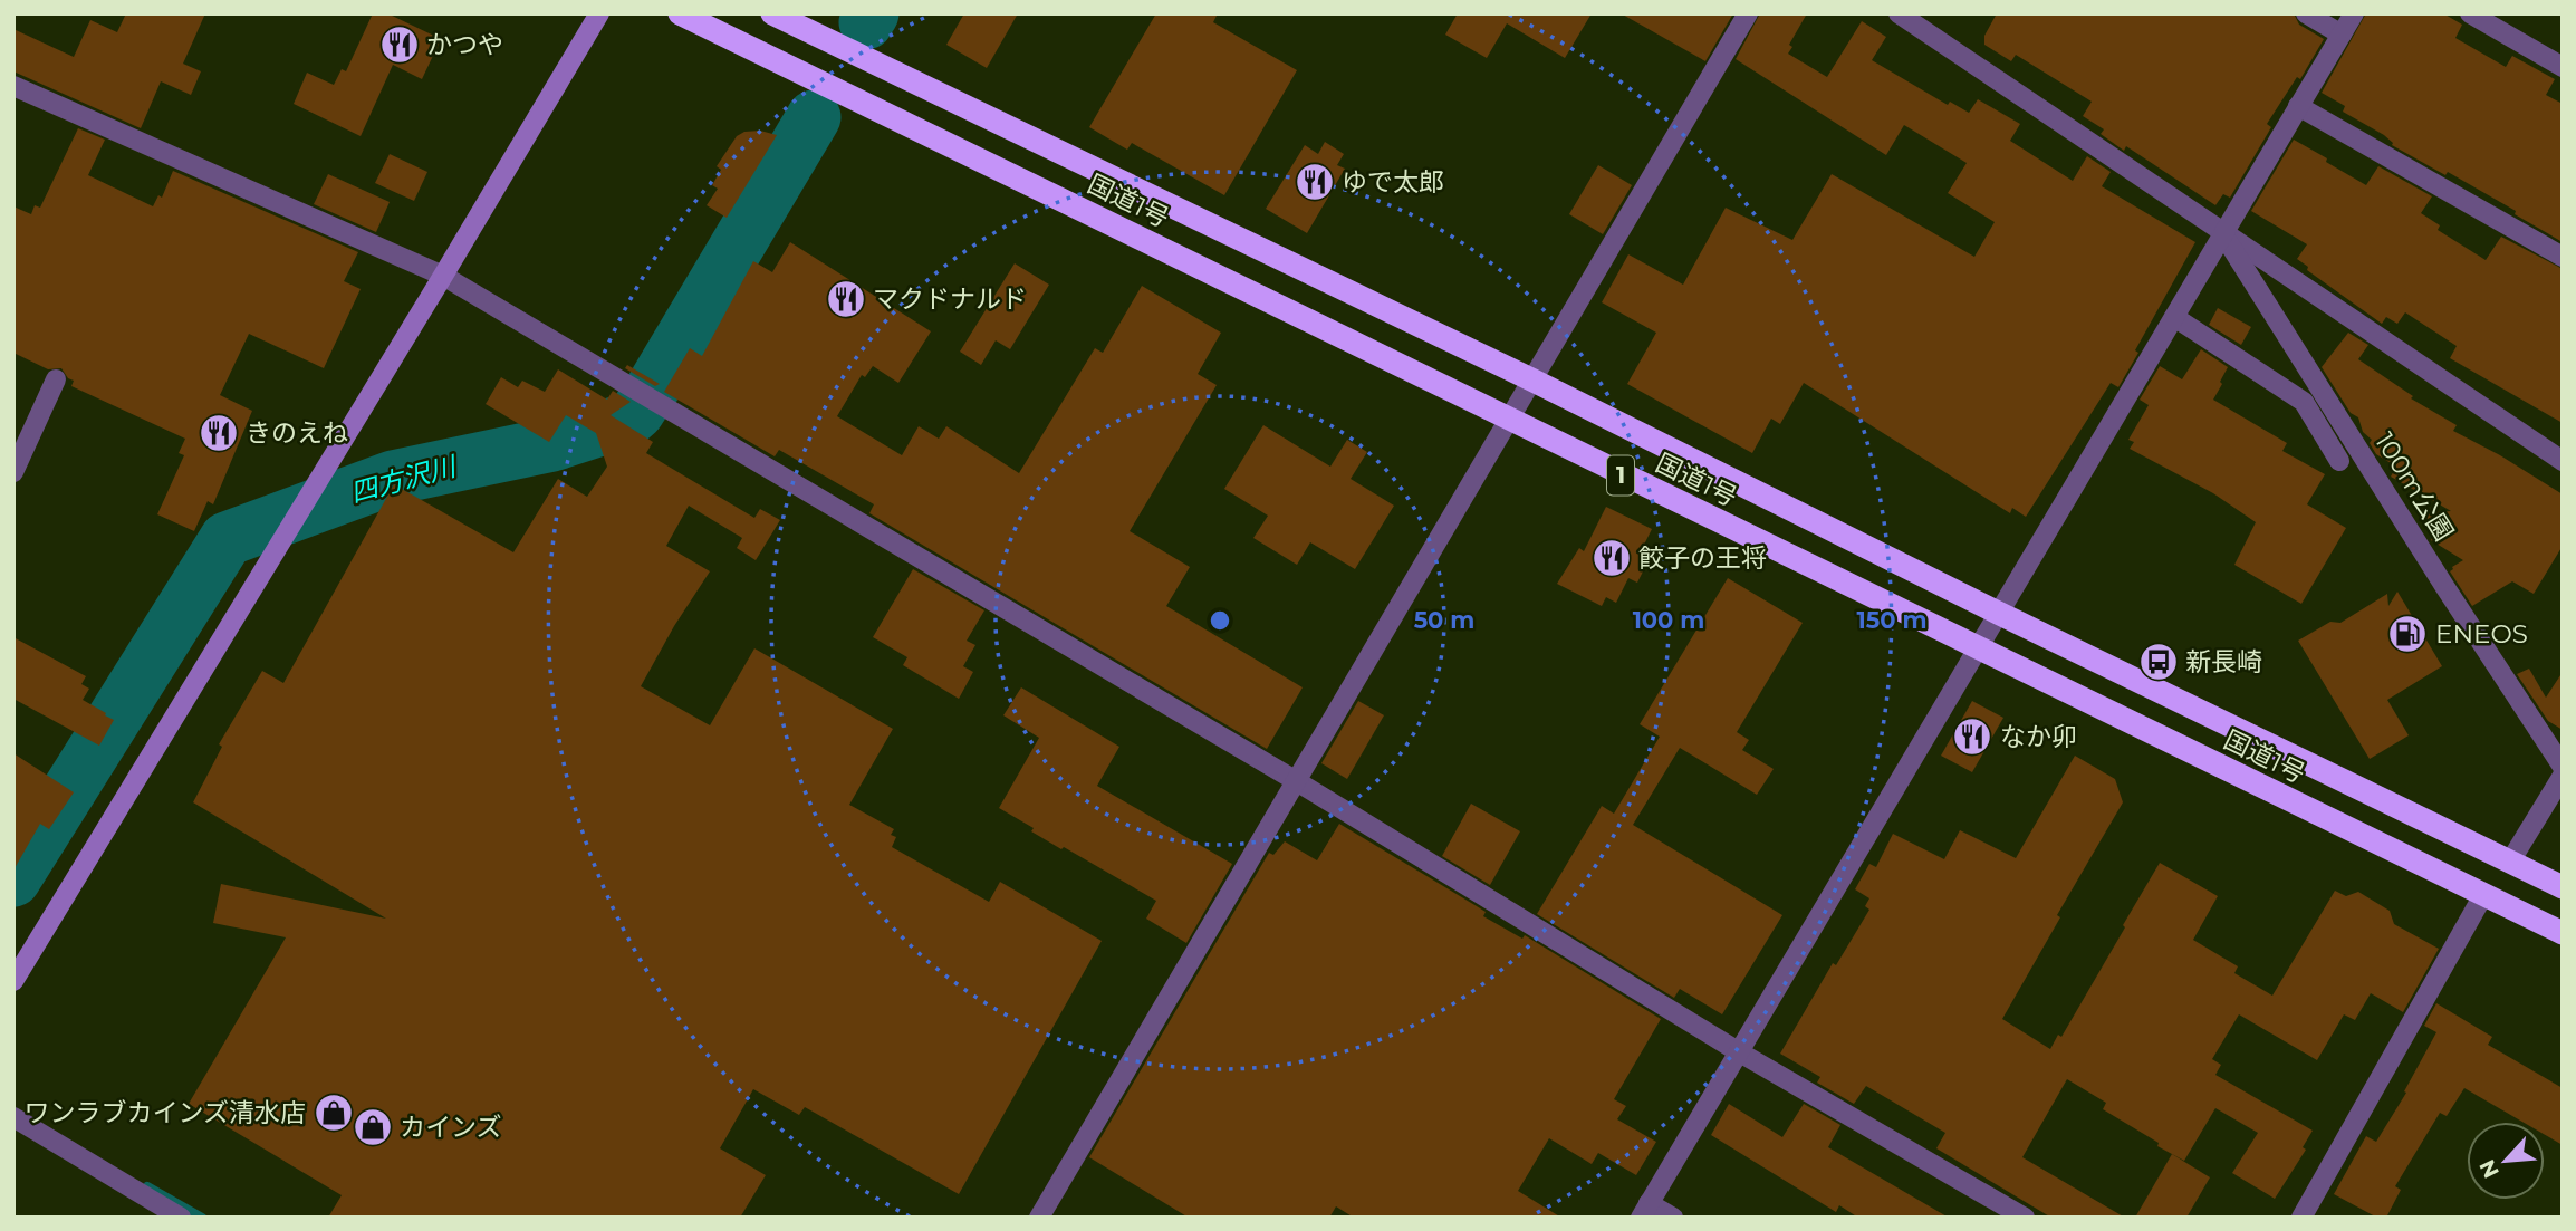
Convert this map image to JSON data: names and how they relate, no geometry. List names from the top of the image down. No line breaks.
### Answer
{"streets":{"highway":["国道1号","1"],"street":["100m公園"]},"water":["四方沢川"],"places":{"restaurant":["かつや","ゆで太郎","マクドナルド","きのえね","餃子の王将","なか卯"],"fuel station":["ENEOS"],"bus stop":["新長崎"],"shop":["ワンラブカインズ清水店","カインズ"]},"north":"bottom left","rings":["50 m","100 m","150 m"]}
